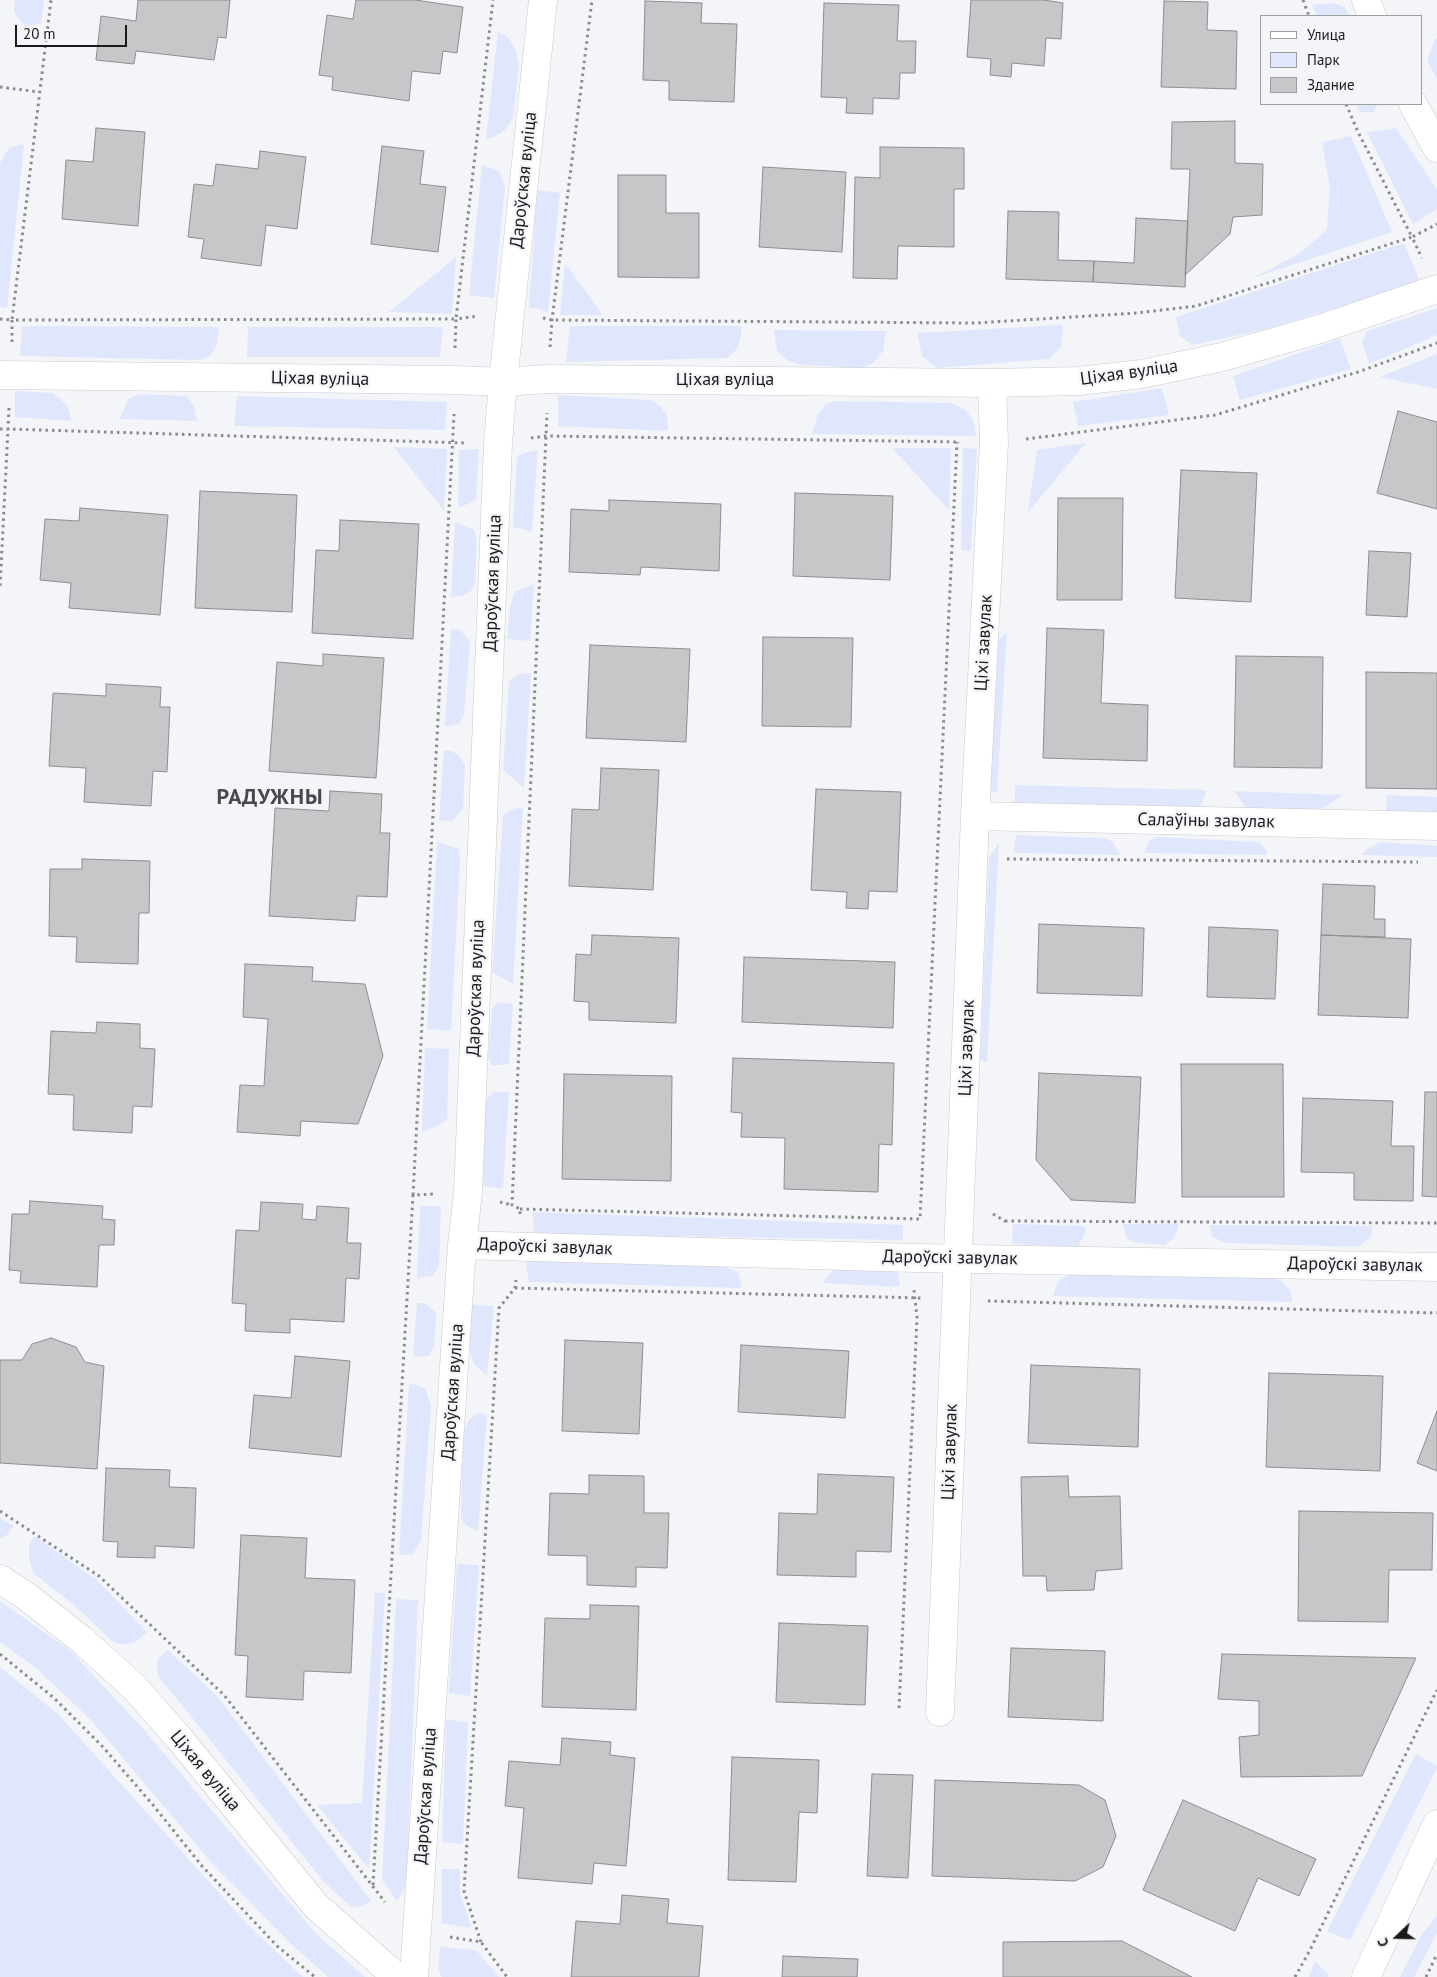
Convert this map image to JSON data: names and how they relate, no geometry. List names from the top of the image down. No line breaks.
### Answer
{"streets":{"street":["Дароўская вуліца","Ціхая вуліца","Ціхі завулак","Салаўіны завулак","Дароўскі завулак"]},"crossings":[["Дароўская вуліца","Ціхая вуліца"],["Дароўская вуліца","Дароўскі завулак"],["Ціхая вуліца","Ціхі завулак"],["Ціхі завулак","Салаўіны завулак"],["Ціхі завулак","Дароўскі завулак"]],"districts":["РАДУЖНЫ"],"legend":["Улица","Парк","Здание"],"scale_bar":"20 m","north":"left"}
